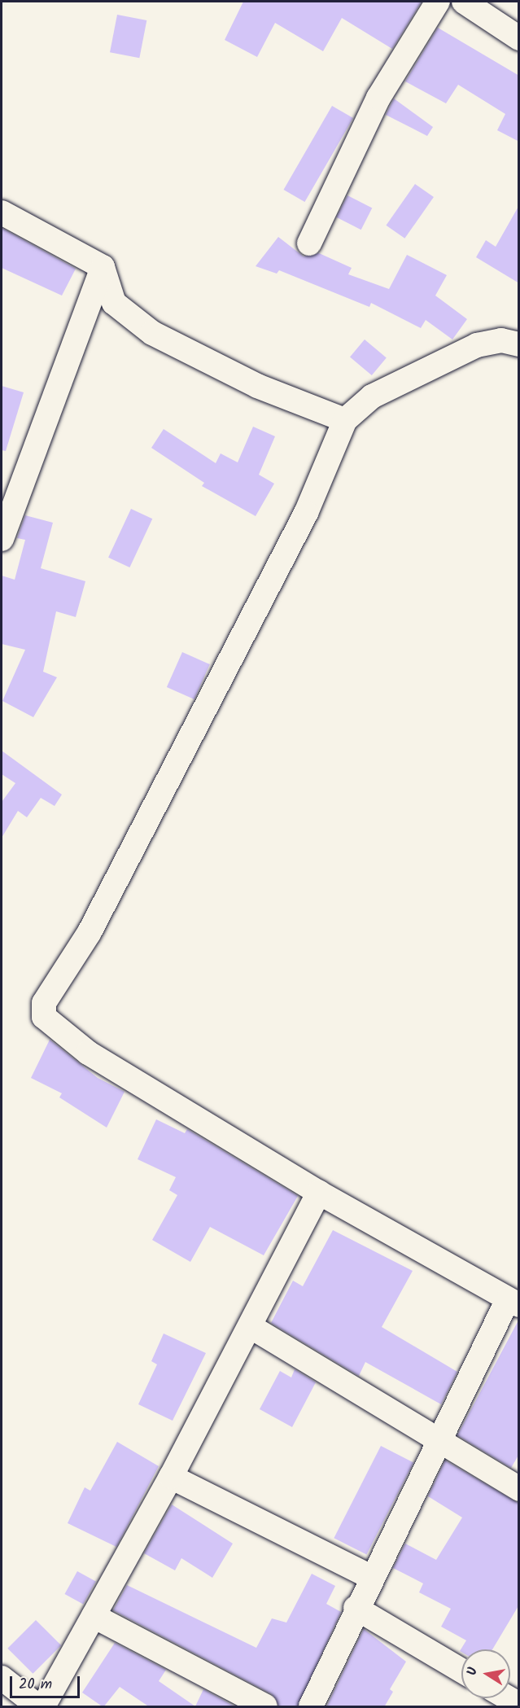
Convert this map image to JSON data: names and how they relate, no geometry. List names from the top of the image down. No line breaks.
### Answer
{"scale_bar":"20 m","north":"left"}
